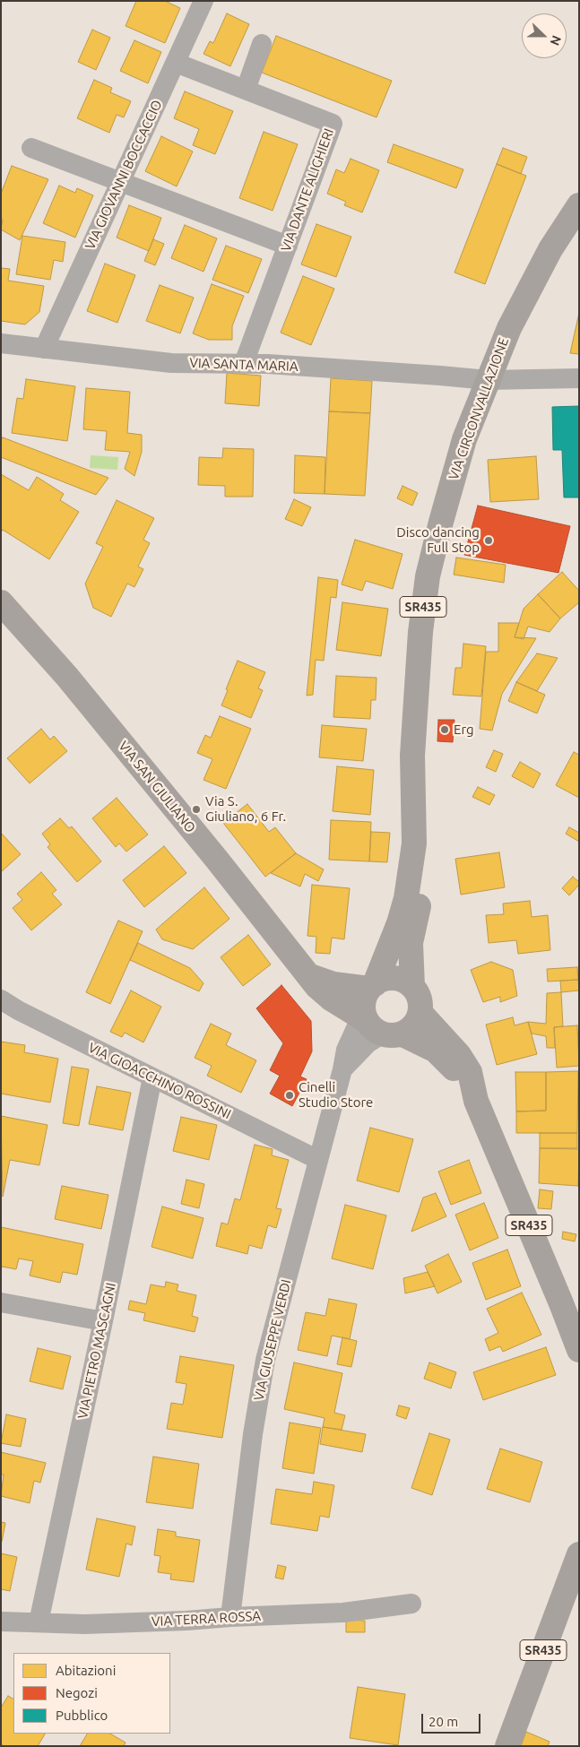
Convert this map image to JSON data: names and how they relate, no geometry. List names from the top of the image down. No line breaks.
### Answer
{"streets":{"main road":["VIA CIRCONVALLAZIONE","SR435","VIA SAN GIULIANO"],"street":["VIA GIOVANNI BOCCACCIO","VIA DANTE ALIGHIERI","VIA SANTA MARIA","VIA GIOACCHINO ROSSINI","VIA GIUSEPPE VERDI","VIA PIETRO MASCAGNI","VIA TERRA ROSSA"]},"crossings":[["VIA GIOVANNI BOCCACCIO","VIA DANTE ALIGHIERI"],["VIA GIOVANNI BOCCACCIO","VIA SANTA MARIA"],["VIA DANTE ALIGHIERI","VIA SANTA MARIA"],["VIA SANTA MARIA","VIA CIRCONVALLAZIONE"],["VIA CIRCONVALLAZIONE","SR435"],["VIA CIRCONVALLAZIONE","VIA SAN GIULIANO"],["VIA CIRCONVALLAZIONE","VIA GIUSEPPE VERDI"],["SR435","VIA SAN GIULIANO"],["SR435","VIA GIUSEPPE VERDI"],["VIA SAN GIULIANO","VIA GIUSEPPE VERDI"],["VIA GIOACCHINO ROSSINI","VIA GIUSEPPE VERDI"],["VIA GIOACCHINO ROSSINI","VIA PIETRO MASCAGNI"],["VIA GIUSEPPE VERDI","VIA TERRA ROSSA"],["VIA PIETRO MASCAGNI","VIA TERRA ROSSA"]],"places":["Disco dancing Full Stop","Erg","Via S. Giuliano, 6 Fr.","Cinelli Studio Store"],"legend":["Abitazioni","Negozi","Pubblico"],"scale_bar":"20 m","north":"right"}
